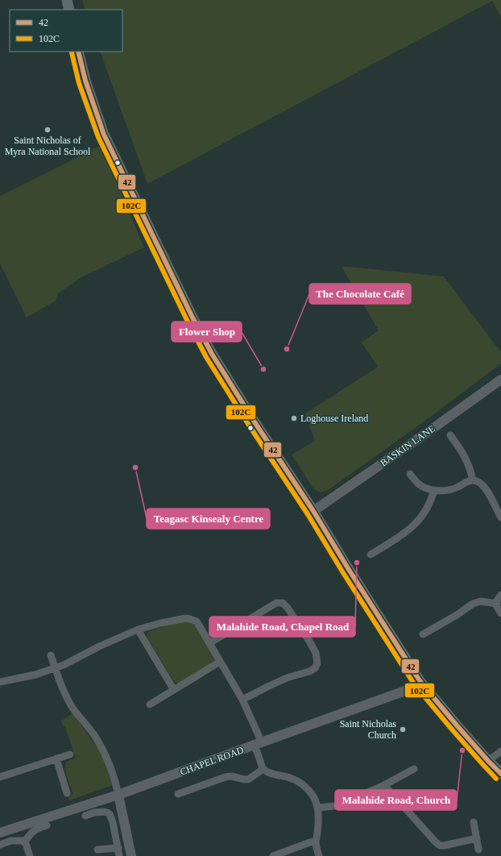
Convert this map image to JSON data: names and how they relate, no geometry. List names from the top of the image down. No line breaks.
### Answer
{"streets":{"street":["BASKIN LANE","CHAPEL ROAD"]},"places":["Saint Nicholas of Myra National School","The Chocolate Café","Flower Shop","Loghouse Ireland","Teagasc Kinsealy Centre","Malahide Road, Chapel Road","Saint Nicholas Church","Malahide Road, Church"],"lines":["transit line 42","transit line 102C"],"legend":["42","102C"]}
